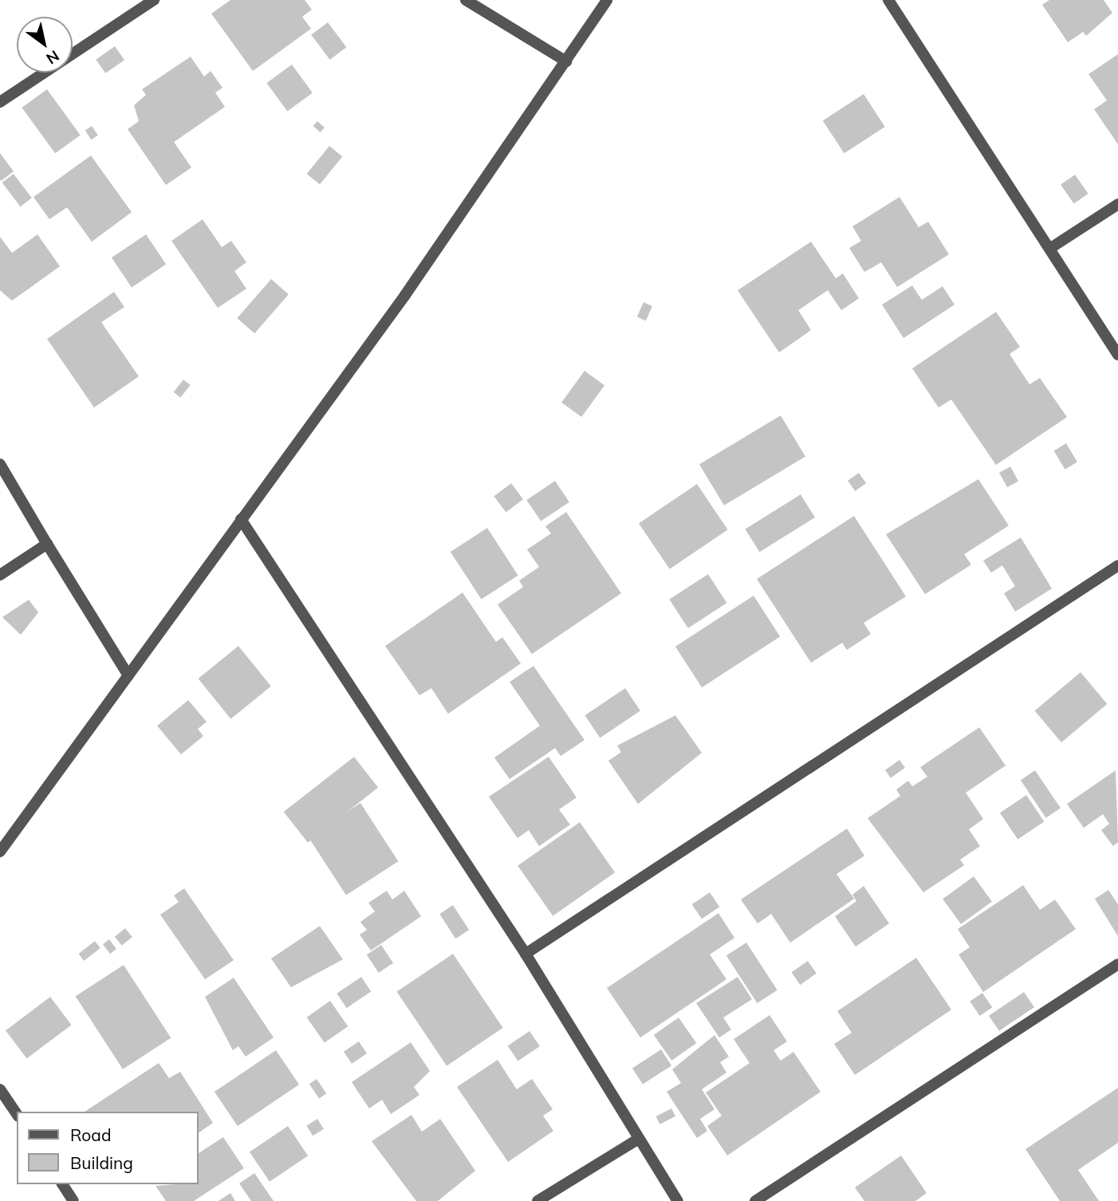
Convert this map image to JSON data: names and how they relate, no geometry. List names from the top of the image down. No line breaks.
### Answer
{"legend":["Road","Building"],"north":"bottom right"}
